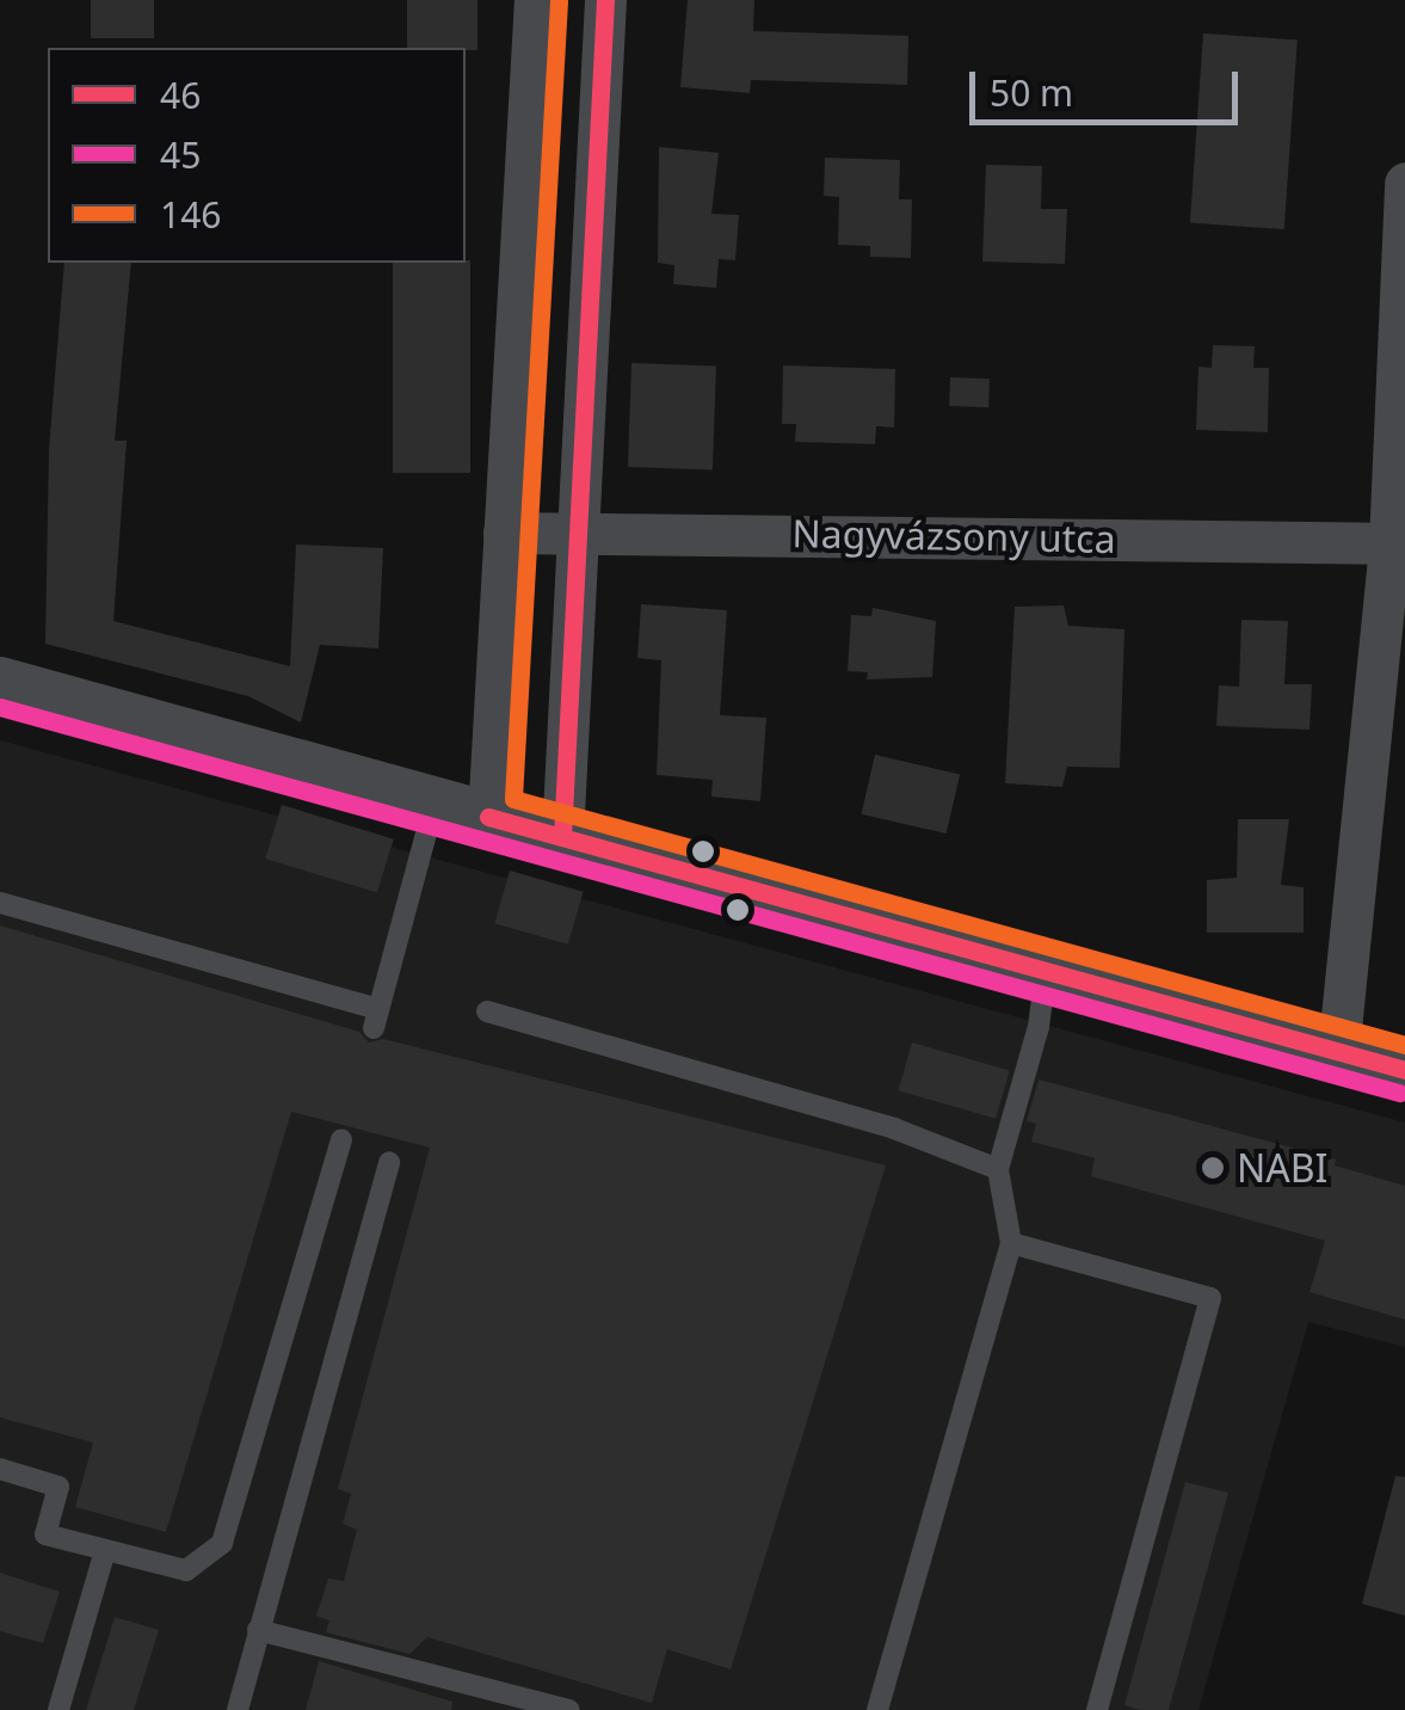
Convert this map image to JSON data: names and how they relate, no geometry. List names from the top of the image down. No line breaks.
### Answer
{"streets":{"street":["Nagyvázsony utca"]},"places":["NABI"],"lines":["transit line 46","transit line 146","transit line 45"],"legend":["46","45","146"],"scale_bar":"50 m"}
